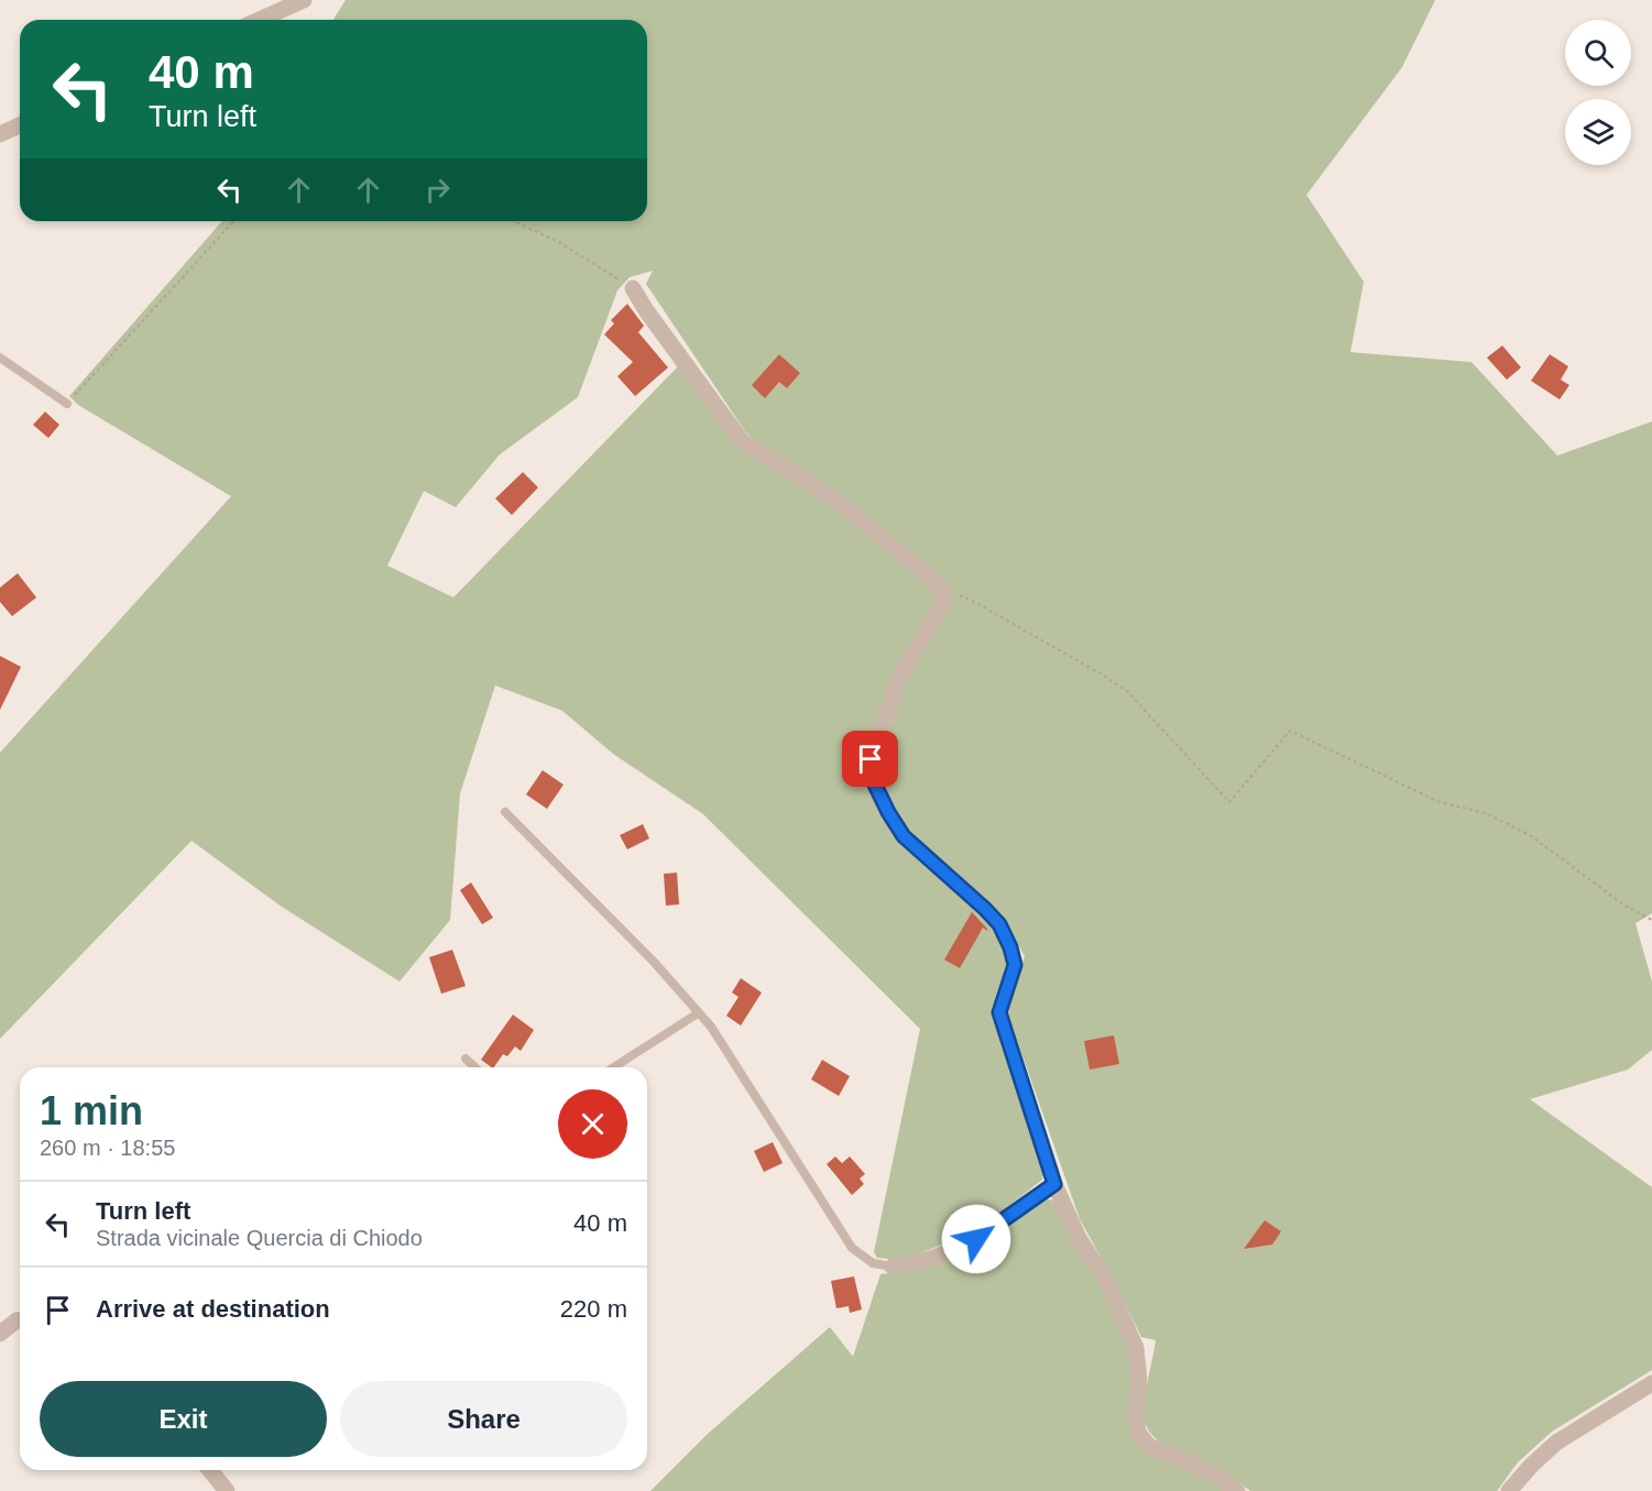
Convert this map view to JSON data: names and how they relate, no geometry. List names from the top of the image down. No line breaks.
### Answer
{"page":{"turn":["40 m","Turn left"],"heading":["1 min","260 m · 18:55"],"list":[{"name":"Turn left","note":"Strada vicinale Quercia di Chiodo","value":"40 m"},{"name":"Arrive at destination","value":"220 m"}],"buttons":["Exit","Share"]}}
